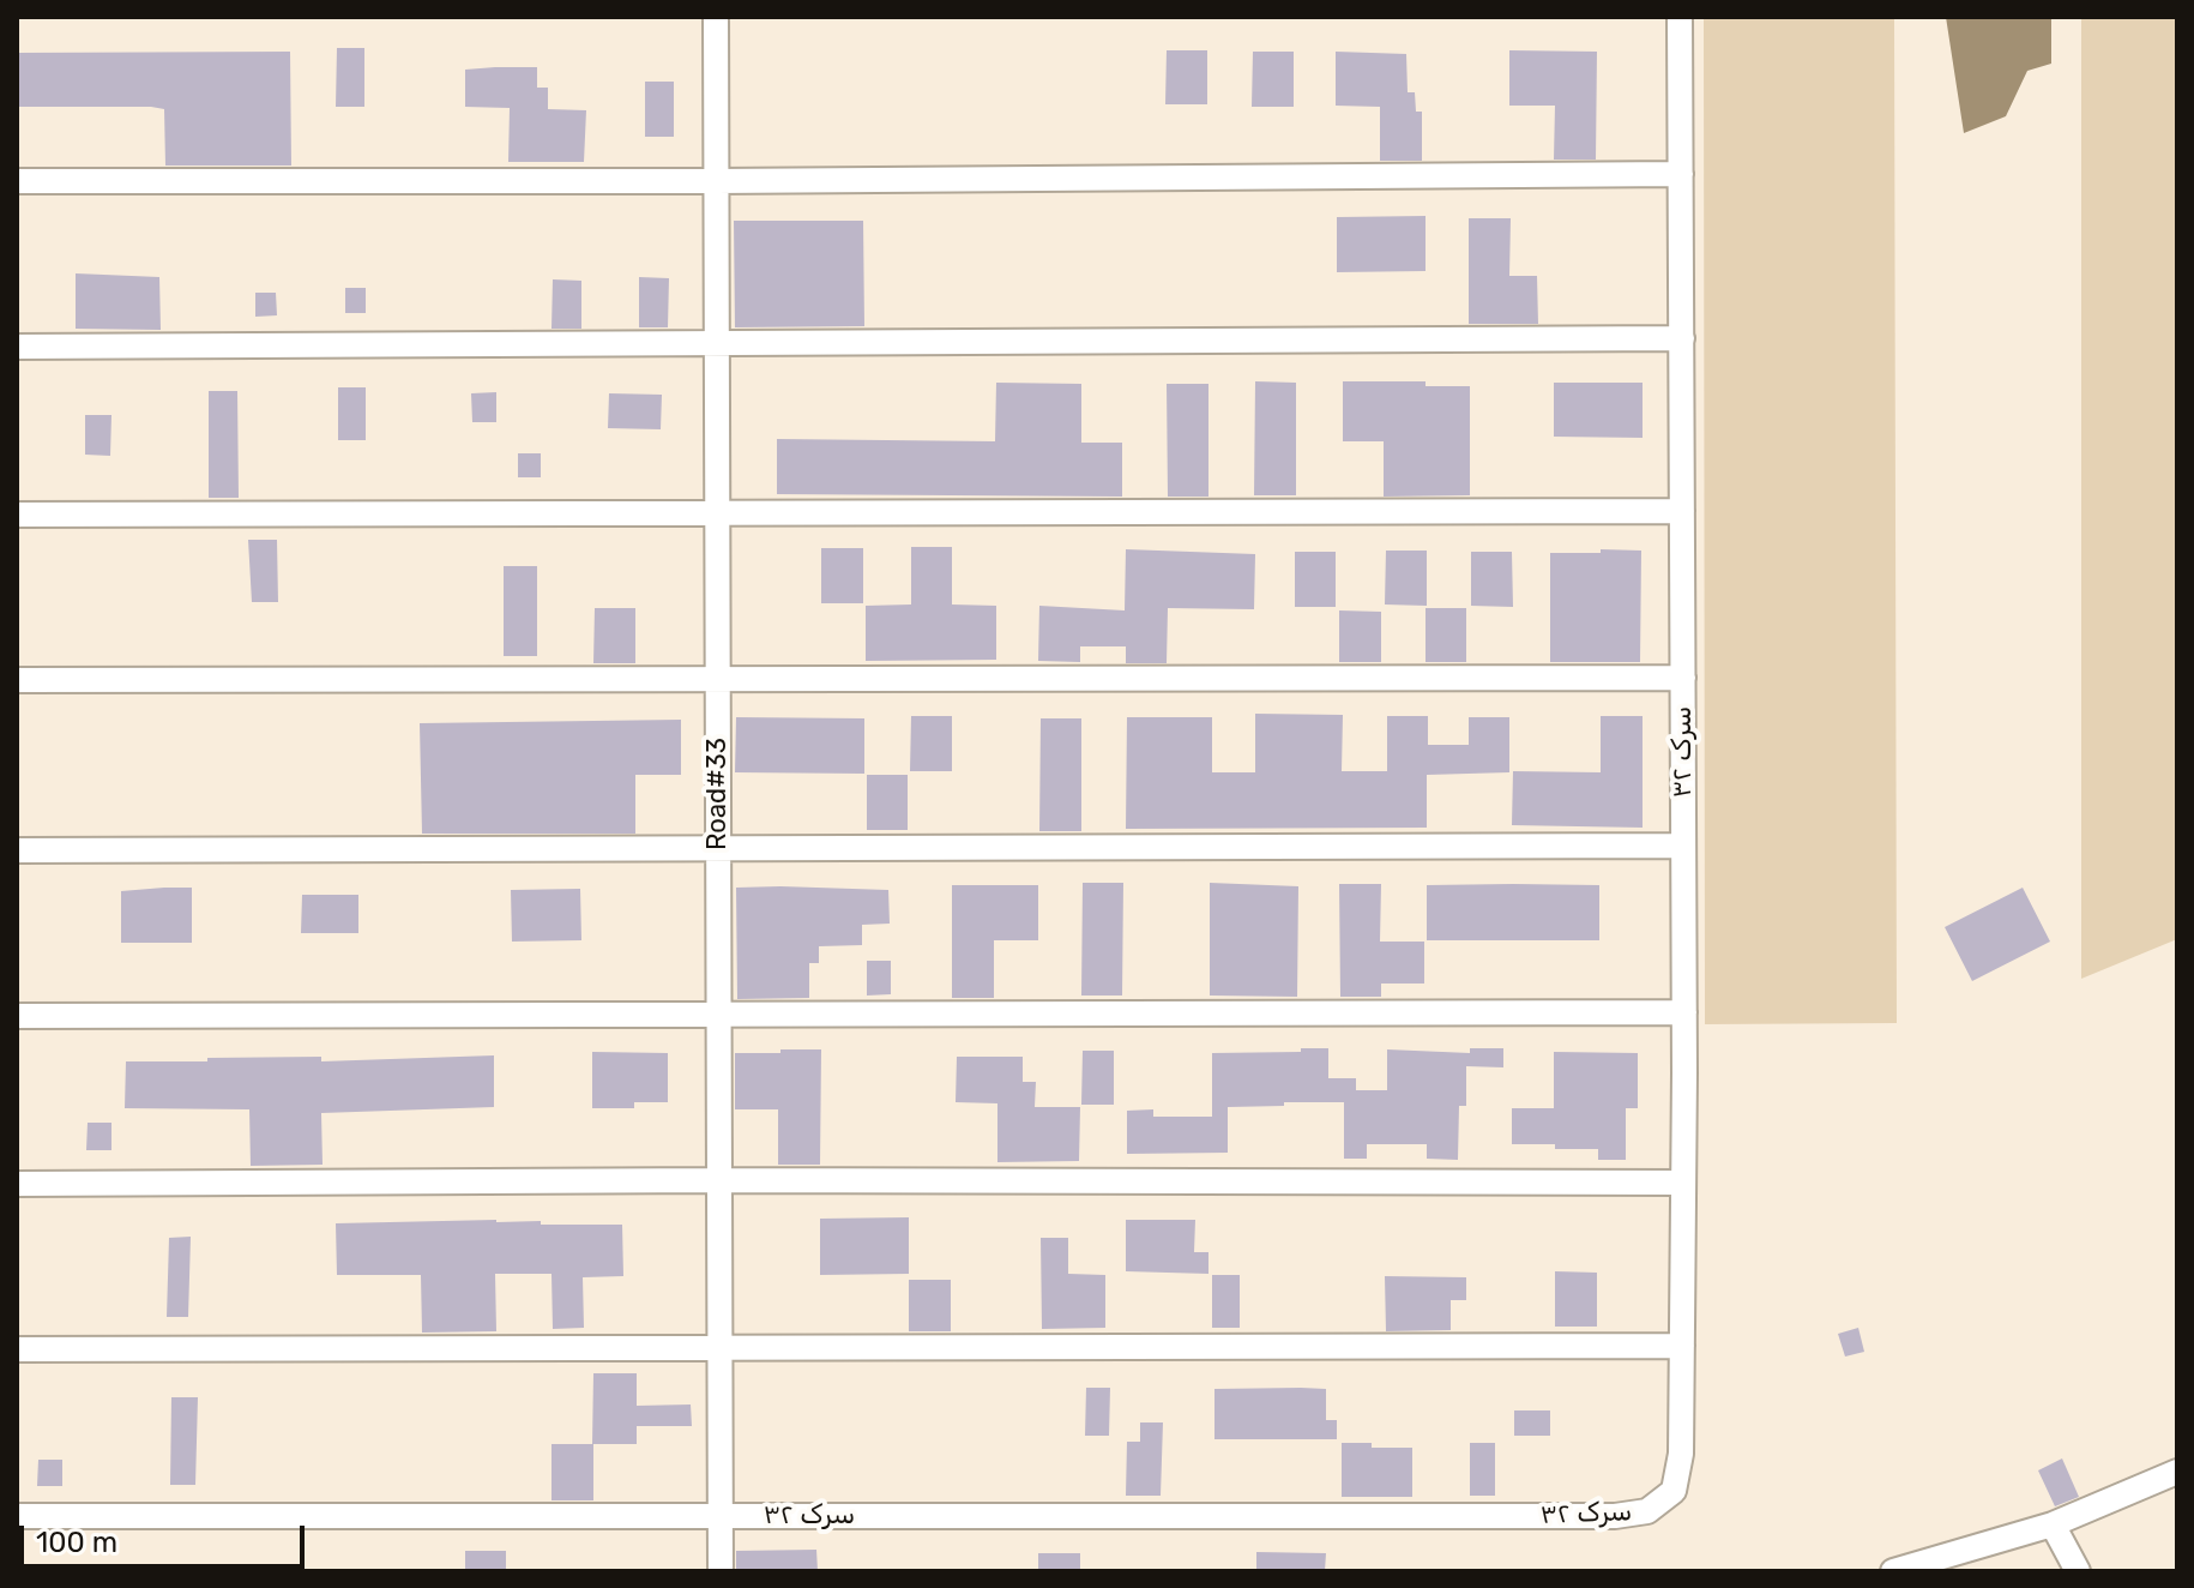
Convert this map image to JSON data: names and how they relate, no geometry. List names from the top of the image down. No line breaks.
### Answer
{"streets":{"street":["سرک ۳۲","Road#33"]},"crossings":[["سرک ۳۲","Road#33"]],"scale_bar":"100 m"}
